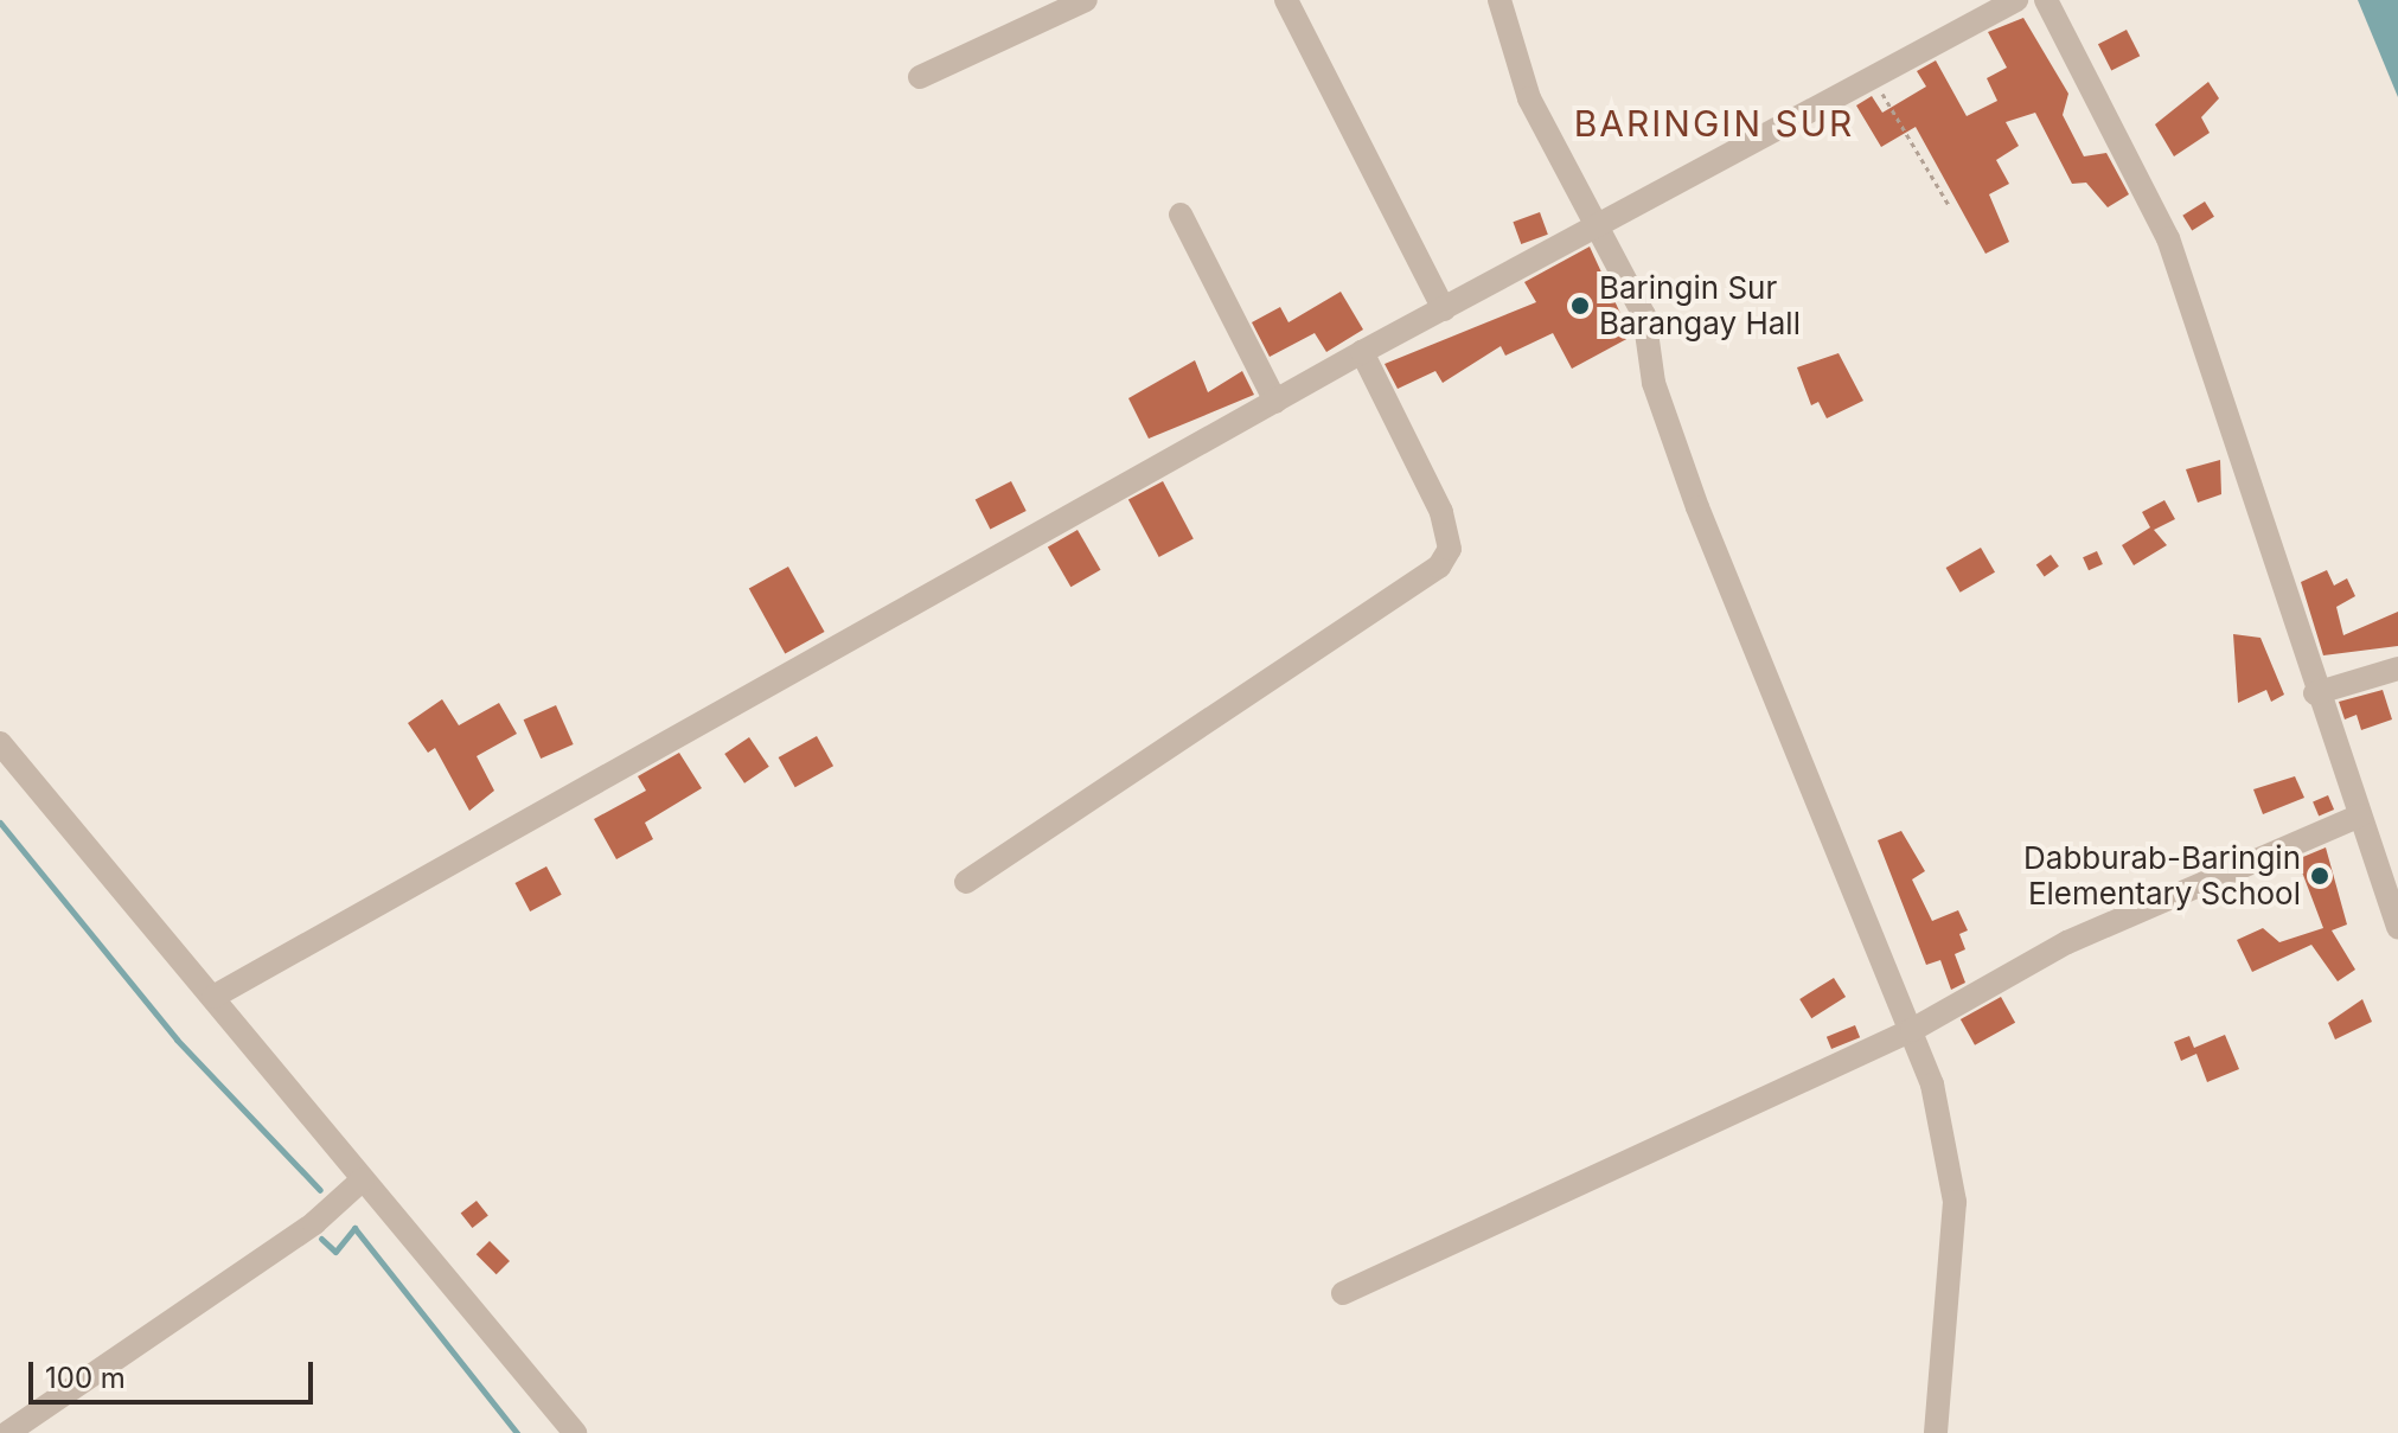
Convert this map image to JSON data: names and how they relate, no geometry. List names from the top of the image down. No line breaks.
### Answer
{"districts":["BARINGIN SUR"],"places":["Baringin Sur Barangay Hall","Dabburab-Baringin Elementary School"],"scale_bar":"100 m"}
